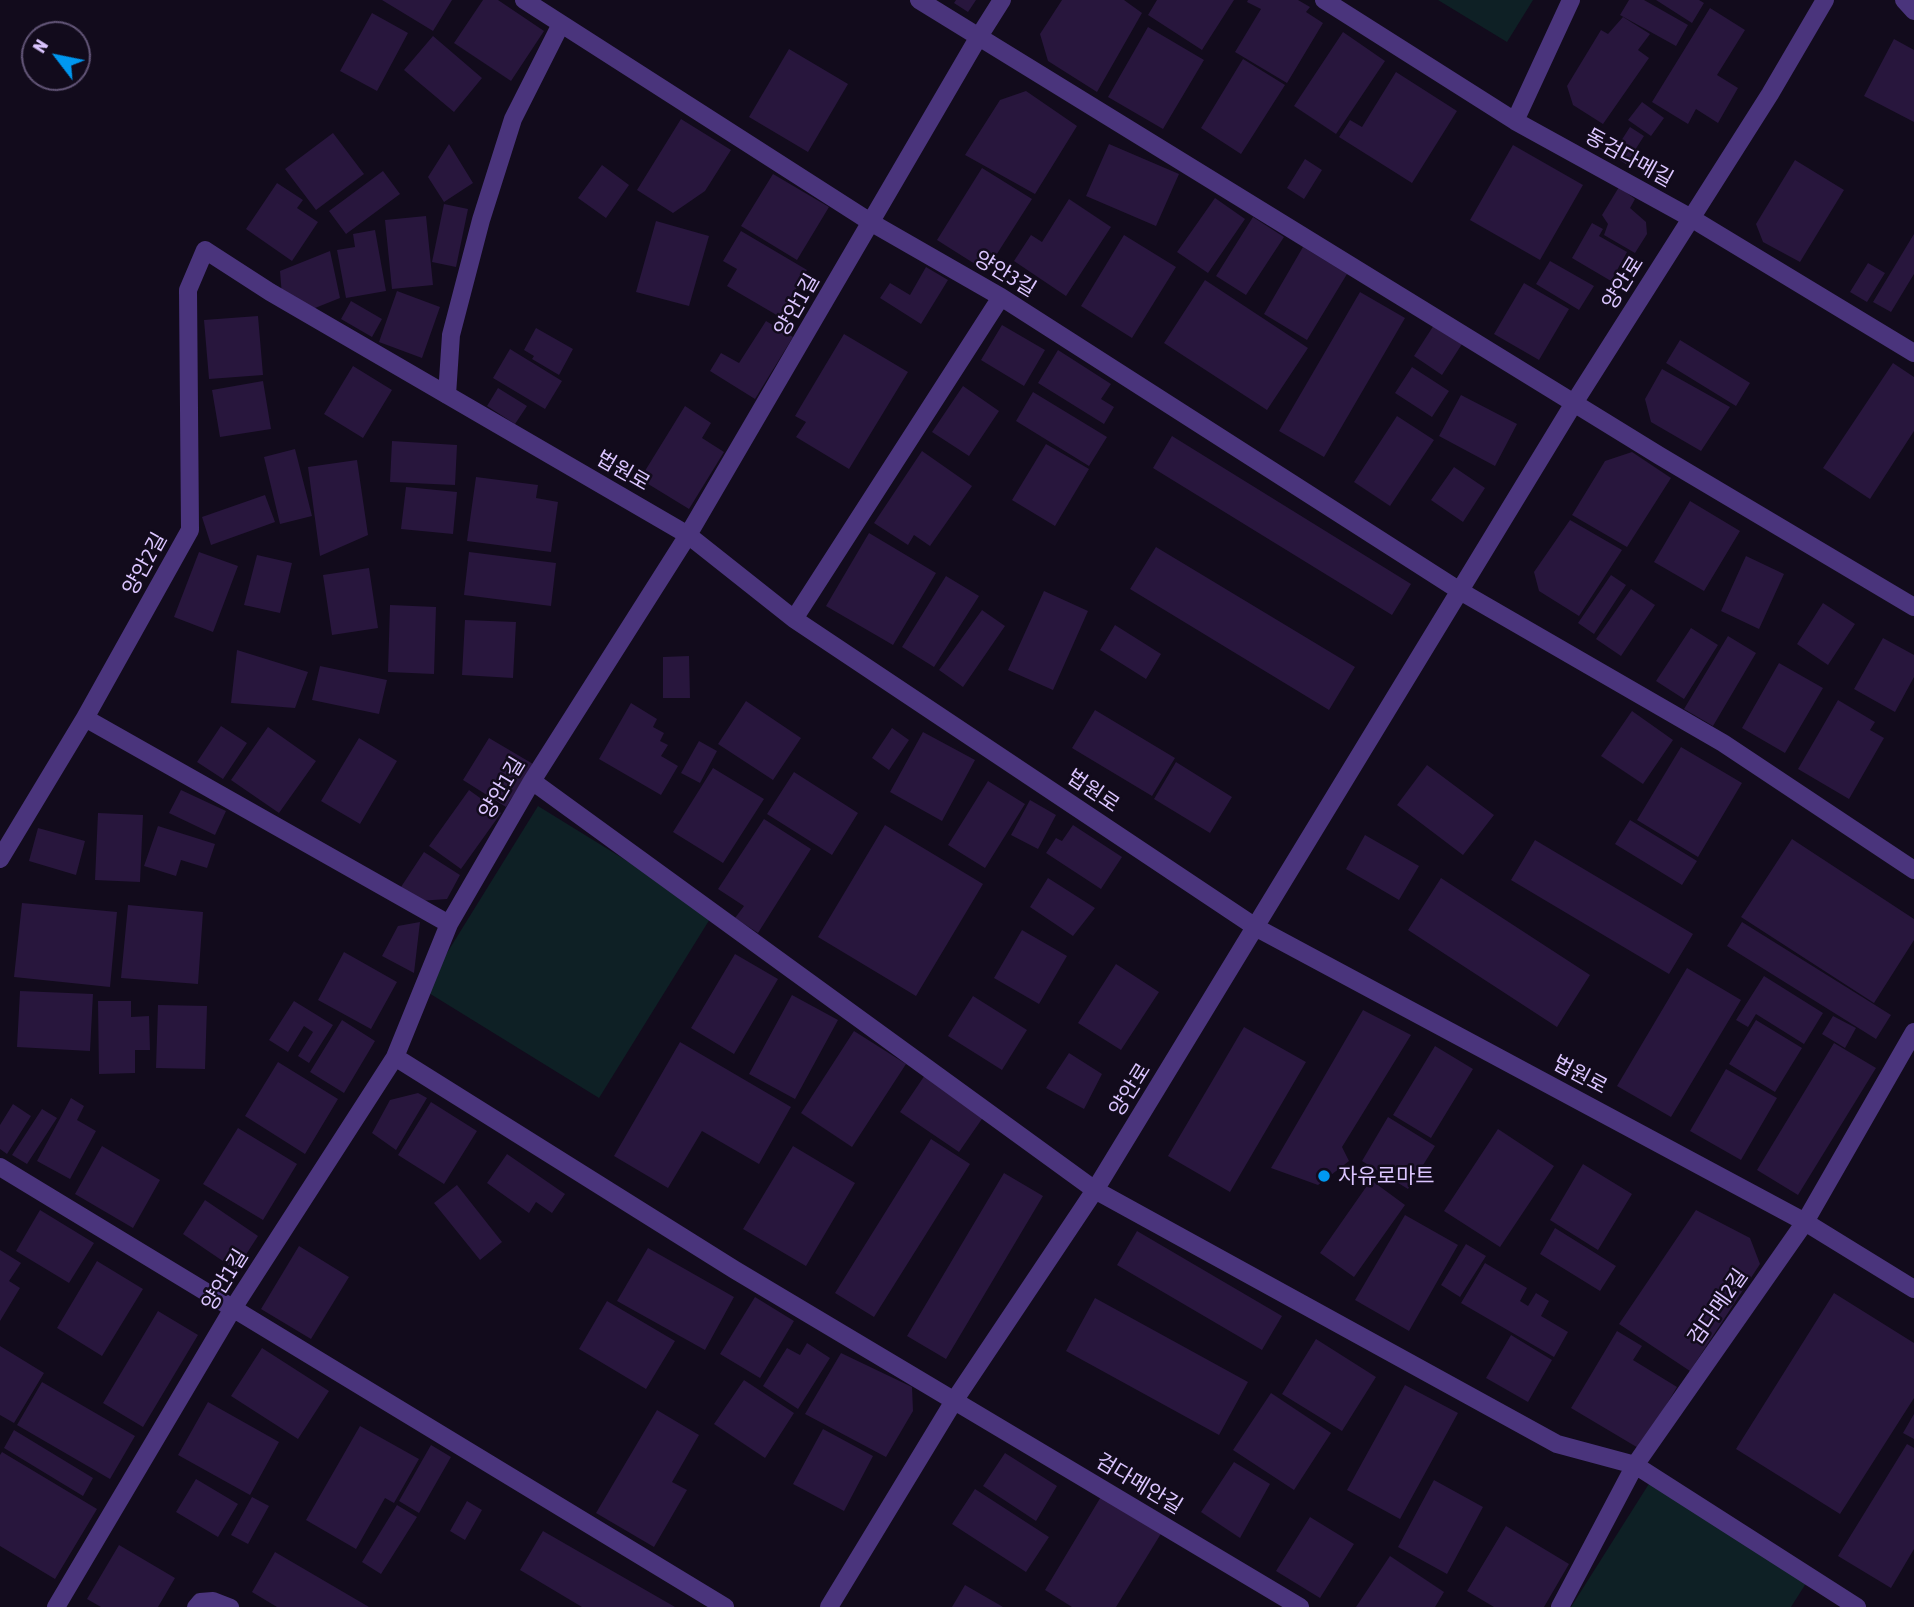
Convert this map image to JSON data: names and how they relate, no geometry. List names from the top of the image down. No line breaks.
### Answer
{"streets":{"street":["동검다메길","양안3길","양안로","양안1길","법원로","양안2길","검다메2길","검다메안길"]},"crossings":[["동검다메길","양안로"],["양안3길","양안로"],["양안3길","양안1길"],["양안로","법원로"],["양안로","검다메안길"],["양안1길","법원로"],["양안1길","검다메안길"],["법원로","양안2길"],["법원로","검다메2길"]],"places":["자유로마트"],"north":"top left"}
